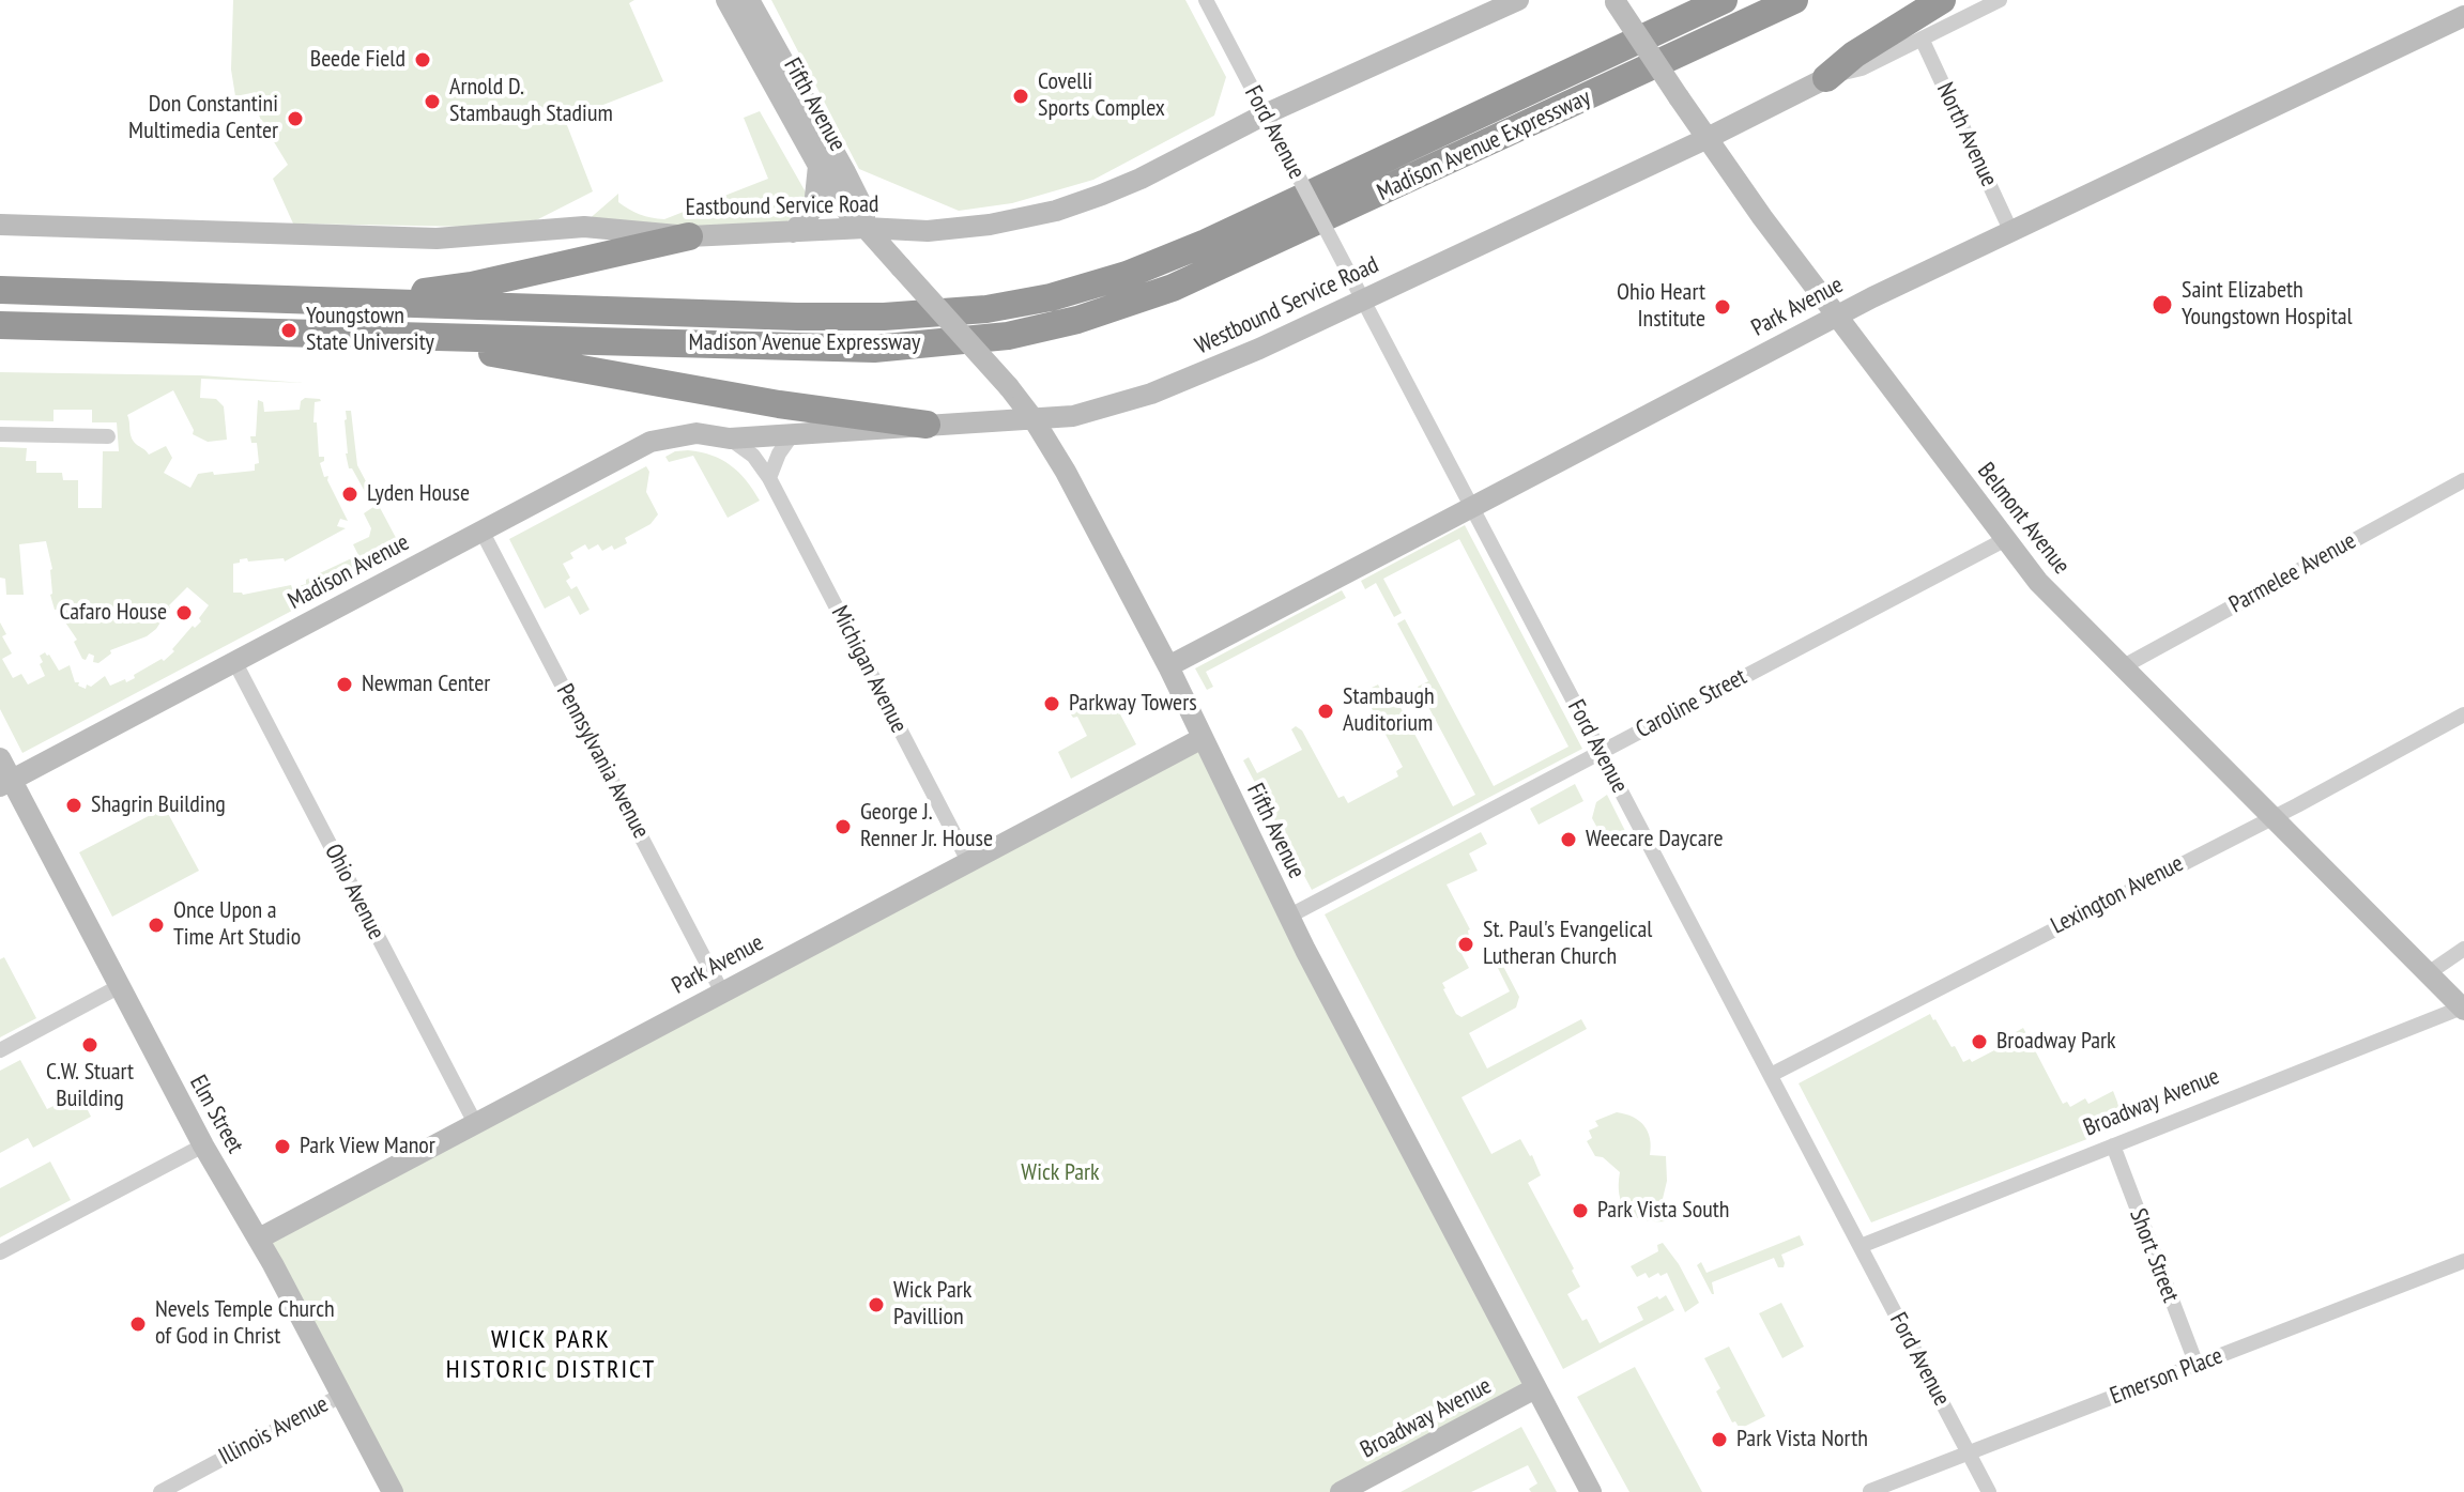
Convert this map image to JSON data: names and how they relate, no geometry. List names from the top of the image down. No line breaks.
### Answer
{"streets":{"highway":["Madison Avenue Expressway"],"street":["Fifth Avenue","Ford Avenue","North Avenue","Eastbound Service Road","Westbound Service Road","Park Avenue","Belmont Avenue","Madison Avenue","Parmelee Avenue","Michigan Avenue","Caroline Street","Pennsylvania Avenue","Ohio Avenue","Lexington Avenue","Broadway Avenue","Elm Street","Short Street","Emerson Place","Illinois Avenue"]},"crossings":[["Fifth Avenue","Eastbound Service Road"],["Fifth Avenue","Westbound Service Road"],["Fifth Avenue","Park Avenue"],["Fifth Avenue","Caroline Street"],["Fifth Avenue","Broadway Avenue"],["Ford Avenue","Eastbound Service Road"],["Ford Avenue","Westbound Service Road"],["Ford Avenue","Park Avenue"],["Ford Avenue","Caroline Street"],["Ford Avenue","Lexington Avenue"],["Ford Avenue","Broadway Avenue"],["Ford Avenue","Emerson Place"],["North Avenue","Park Avenue"],["Westbound Service Road","Belmont Avenue"],["Westbound Service Road","Madison Avenue"],["Westbound Service Road","Michigan Avenue"],["Park Avenue","Belmont Avenue"],["Park Avenue","Michigan Avenue"],["Park Avenue","Pennsylvania Avenue"],["Park Avenue","Ohio Avenue"],["Park Avenue","Elm Street"],["Belmont Avenue","Parmelee Avenue"],["Belmont Avenue","Caroline Street"],["Belmont Avenue","Lexington Avenue"],["Belmont Avenue","Broadway Avenue"],["Madison Avenue","Michigan Avenue"],["Madison Avenue","Pennsylvania Avenue"],["Madison Avenue","Ohio Avenue"],["Madison Avenue","Elm Street"],["Broadway Avenue","Short Street"],["Elm Street","Illinois Avenue"],["Short Street","Emerson Place"]],"districts":["WICK PARK HISTORIC DISTRICT"],"parks":["Wick Park"],"places":["Beede Field","Covelli Sports Complex","Arnold D. Stambaugh Stadium","Don Constantini Multimedia Center","Saint Elizabeth Youngstown Hospital","Ohio Heart Institute","Youngstown State University","Lyden House","Cafaro House","Newman Center","Parkway Towers","Stambaugh Auditorium","Shagrin Building","George J. Renner Jr. House","Weecare Daycare","Once Upon a Time Art Studio","St. Paul's Evangelical Lutheran Church","Broadway Park","C.W. Stuart Building","Park View Manor","Park Vista South","Wick Park Pavillion","Nevels Temple Church of God in Christ","Park Vista North"]}
